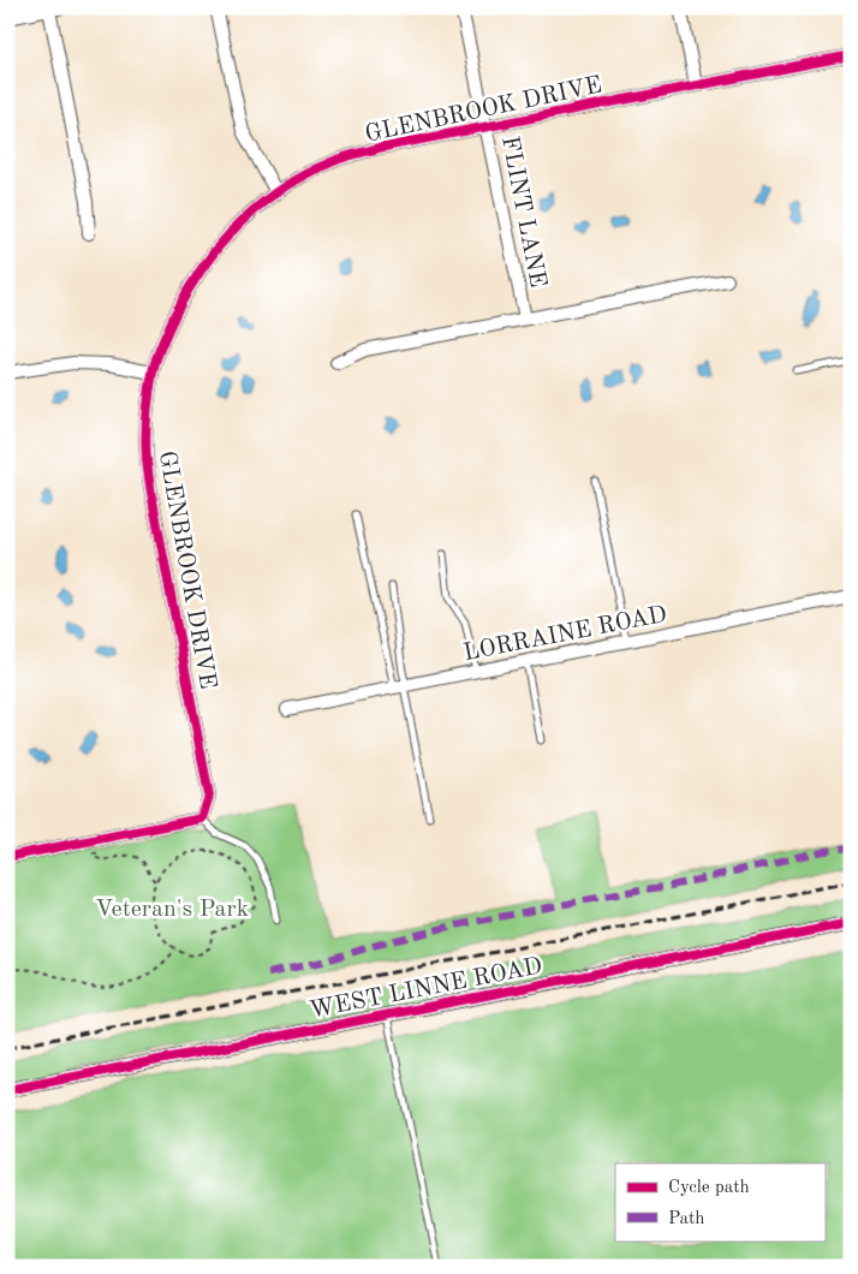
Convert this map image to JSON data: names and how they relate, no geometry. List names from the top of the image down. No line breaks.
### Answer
{"streets":{"street":["GLENBROOK DRIVE","FLINT LANE","LORRAINE ROAD","WEST LINNE ROAD"]},"crossings":[["GLENBROOK DRIVE","FLINT LANE"]],"parks":["Veteran's Park"],"legend":["Cycle path","Path"]}
